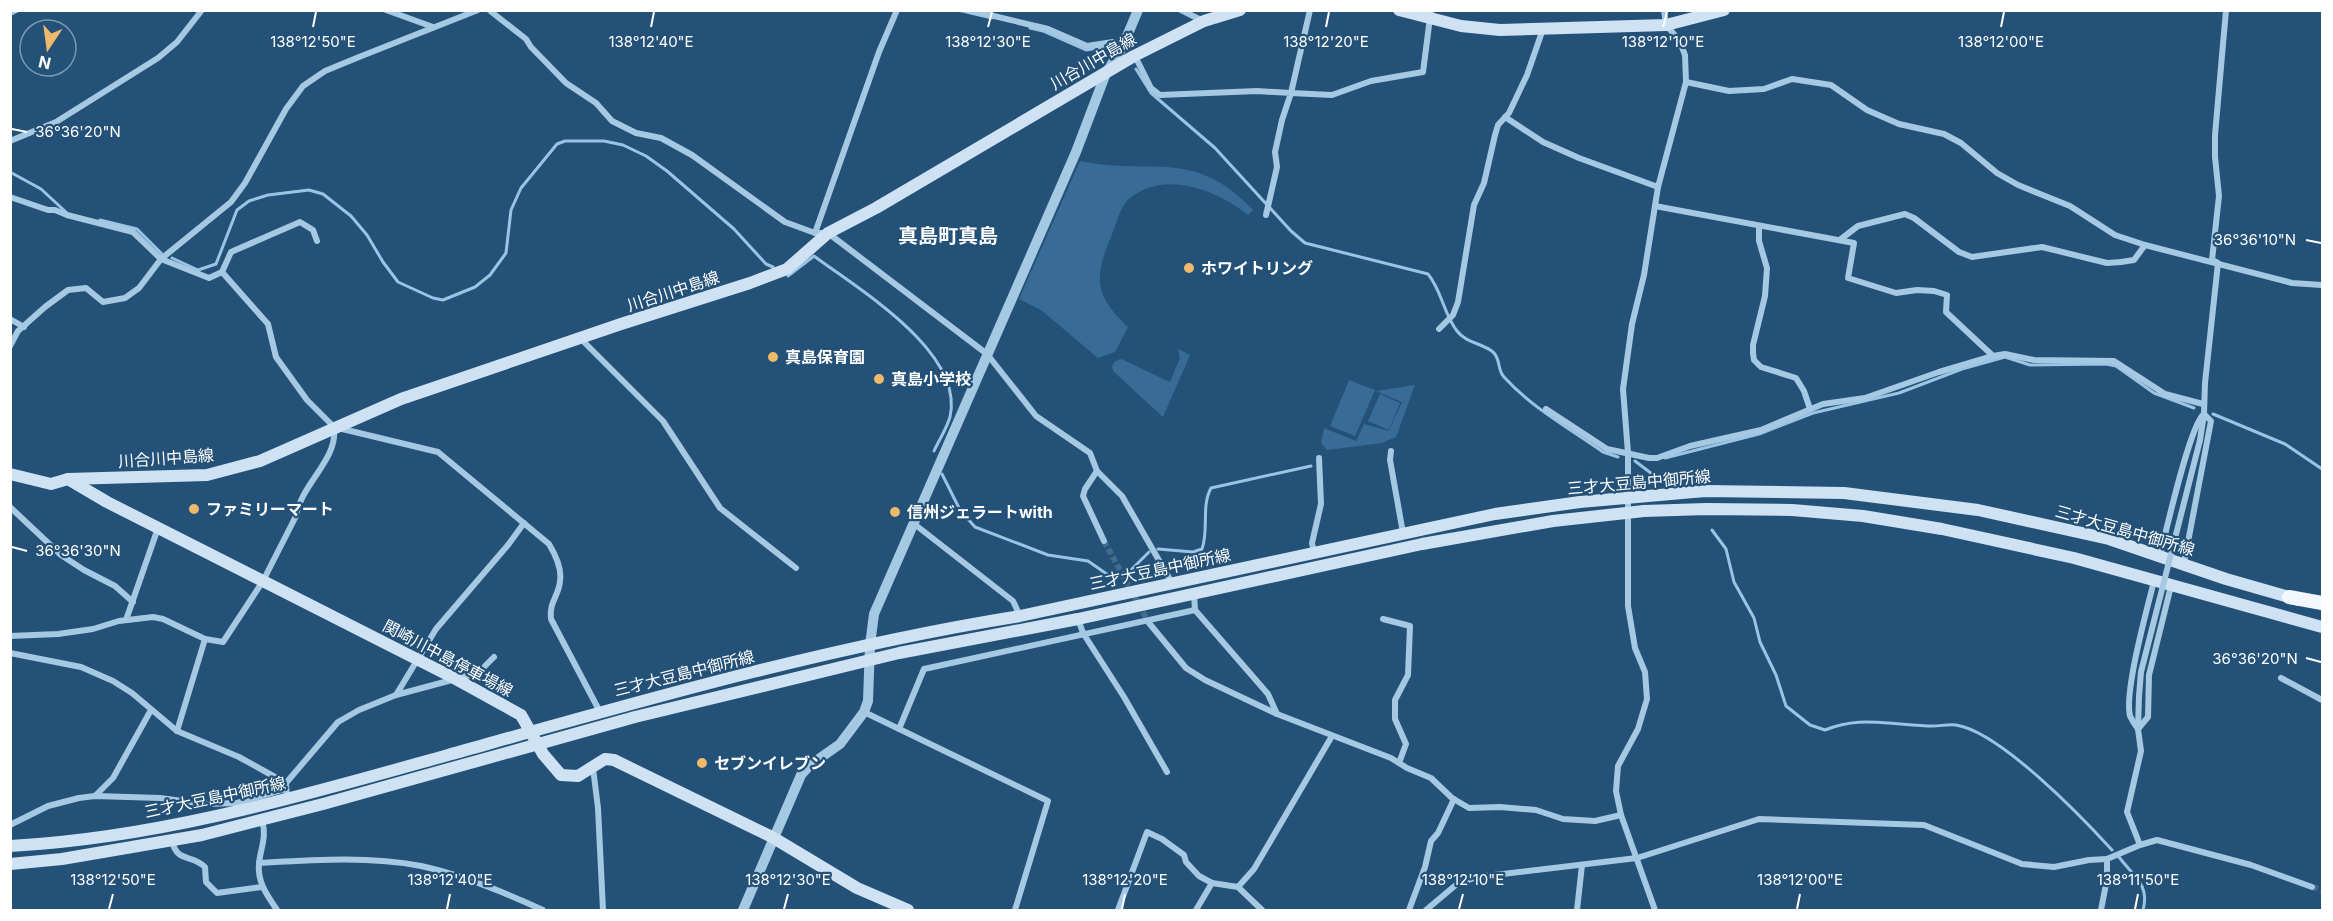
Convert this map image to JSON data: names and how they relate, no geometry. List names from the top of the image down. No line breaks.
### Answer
{"streets":{"main road":["川合川中島線","三才大豆島中御所線","関崎川中島停車場線"]},"crossings":[["川合川中島線","関崎川中島停車場線"],["三才大豆島中御所線","関崎川中島停車場線"]],"districts":["真島町真島"],"places":["ホワイトリング","真島保育園","真島小学校","ファミリーマート","信州ジェラートwith","セブンイレブン"],"north":"bottom","coordinates":["138°12'30\"E","138°12'50\"E","138°12'40\"E","138°12'20\"E","138°12'10\"E","138°12'00\"E","36°36'20\"N","36°36'10\"N","36°36'30\"N","138°11'50\"E"]}
